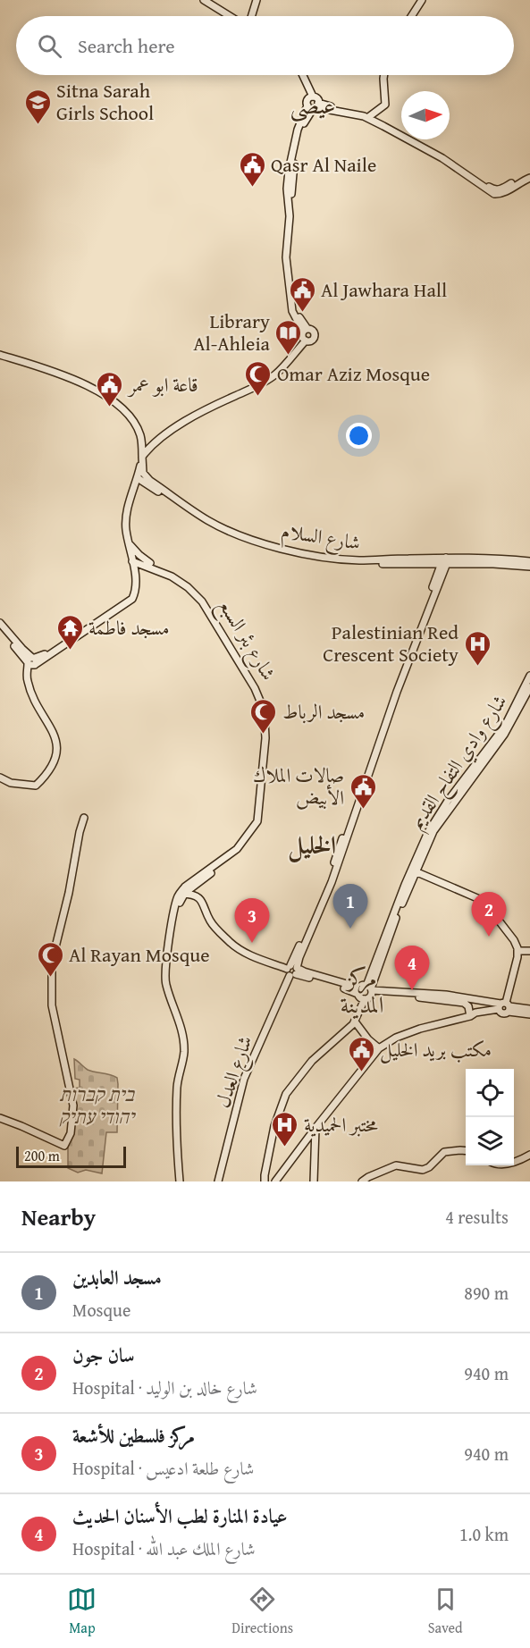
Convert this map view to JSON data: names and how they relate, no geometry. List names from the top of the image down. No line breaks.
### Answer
{"streets":{"street":["شارع السلام","شارع بئر السبع","شارع وادي التفاح القديم","شارع العدل"]},"districts":["عيصى","الخليل","مركز المدينة"],"parks":["בית קברות יהודי עתיק"],"places":{"school or university":["Sitna Sarah Girls School"],"public building":["Qasr Al Naile","Al Jawhara Hall","قاعة ابو عمر","صالات الملاك الأبيض","مكتب بريد الخليل"],"library":["Library Al-Ahleia"],"mosque":["Omar Aziz Mosque","مسجد الرباط","Al Rayan Mosque"],"temple":["مسجد فاطمة"],"hospital":["Palestinian Red Crescent Society","مختبر الحميدية"]},"scale_bar":"200 m","north":"right","page":{"search":"Search here","pins":["1","2","3","4"],"scale":"200 m","heading":["Nearby","4 results"],"list":[{"mark":"1","name":"مسجد العابدين","note":"Mosque","value":"890 m"},{"mark":"2","name":"سان جون","note":"Hospital · شارع خالد بن الوليد","value":"940 m"},{"mark":"3","name":"مركز فلسطين للأشعة","note":"Hospital · شارع طلعة ادعيس","value":"940 m"},{"mark":"4","name":"عيادة المنارة لطب الأسنان الحديث","note":"Hospital · شارع الملك عبد الله","value":"1.0 km"}],"nav":["Map","Directions","Saved"]}}
